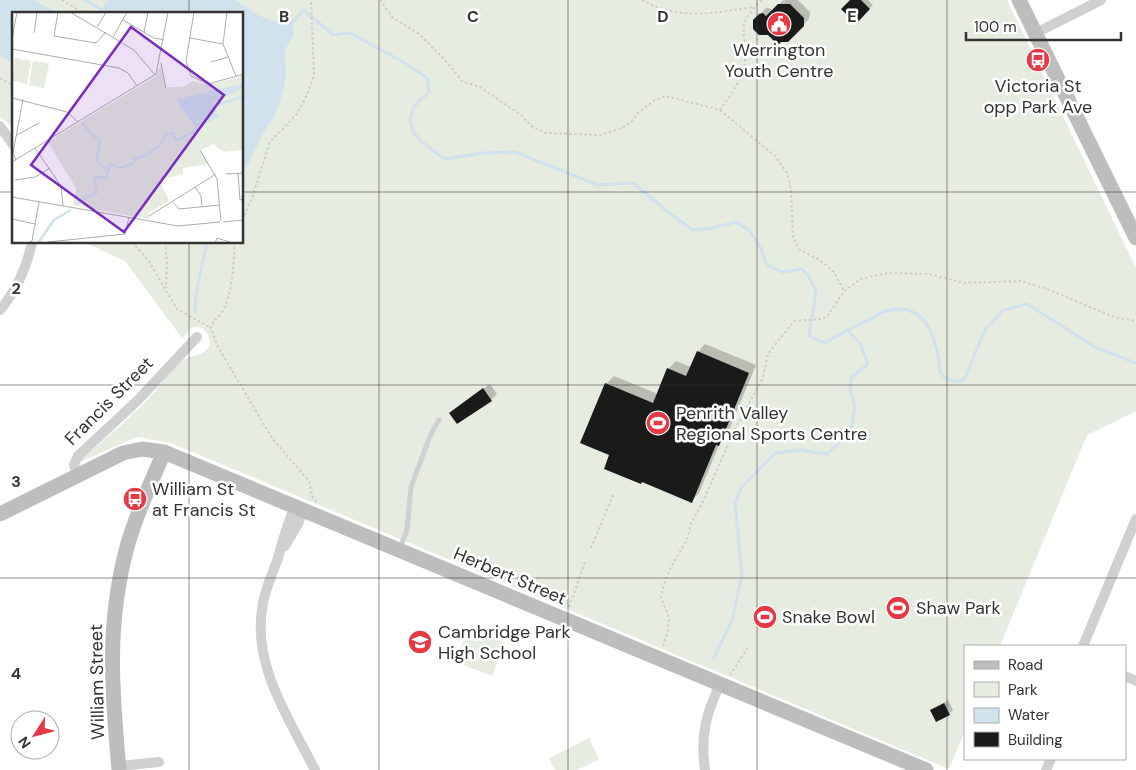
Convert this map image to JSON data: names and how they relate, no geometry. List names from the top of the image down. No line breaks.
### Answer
{"streets":{"street":["Francis Street","Herbert Street","William Street"]},"crossings":[["Francis Street","Herbert Street"],["Herbert Street","William Street"]],"places":{"public building":["Werrington Youth Centre"],"bus stop":["Victoria St opp Park Ave","William St at Francis St"],"sports":["Penrith Valley Regional Sports Centre","Shaw Park","Snake Bowl"],"school or university":["Cambridge Park High School"]},"legend":["Road","Park","Water","Building"],"scale_bar":"100 m","north":"bottom left","grid":{"columns":["B","C","D","E"],"rows":["2","3","4"]}}
